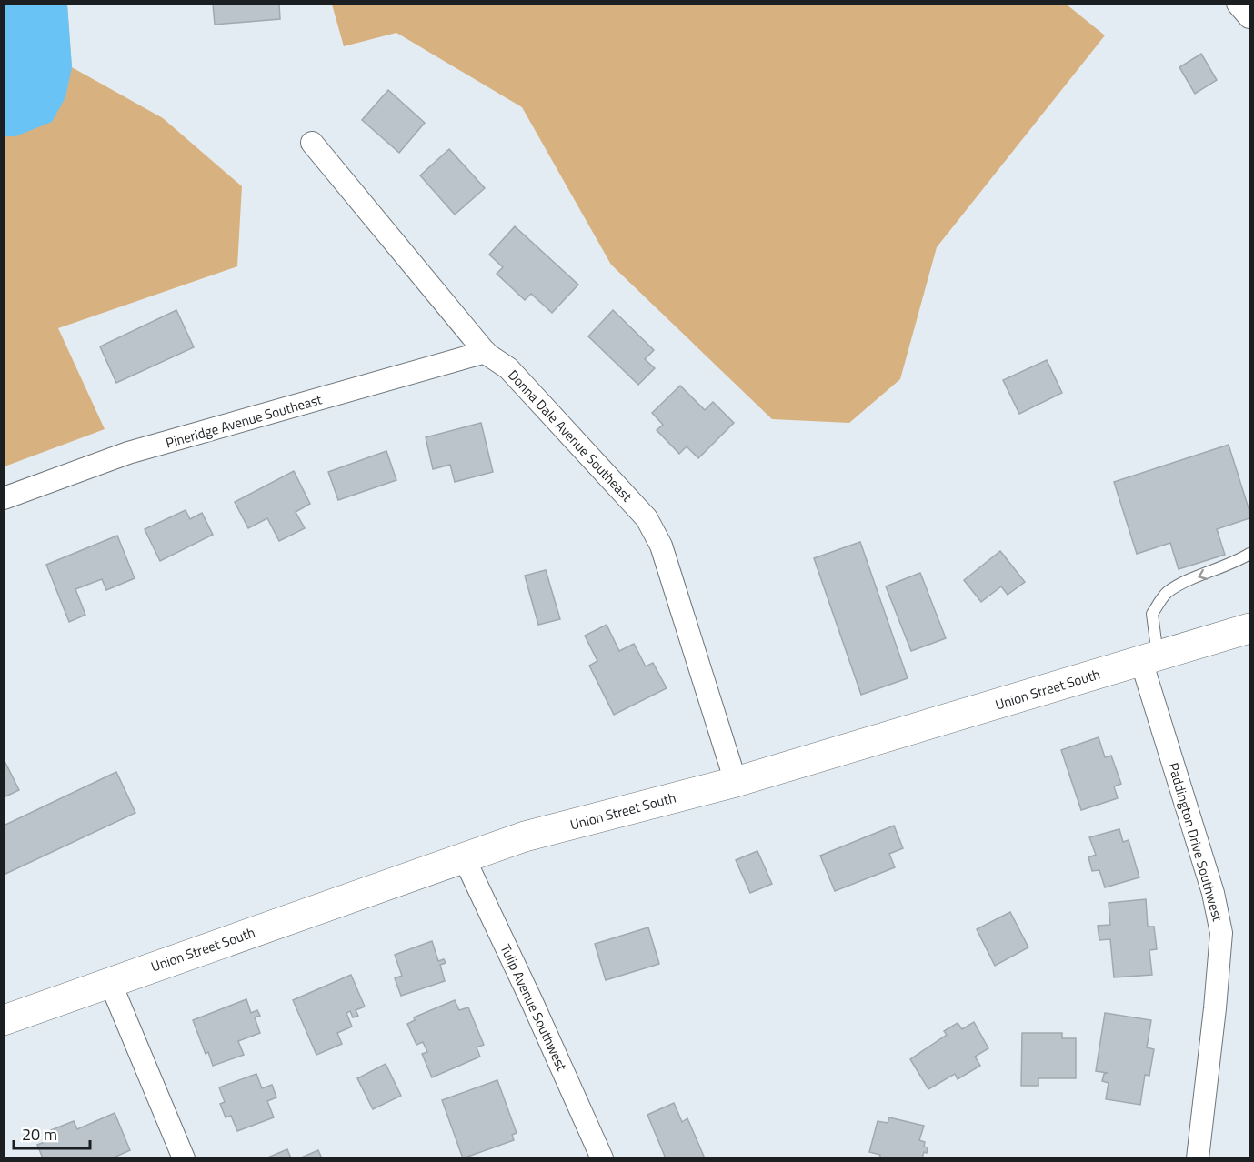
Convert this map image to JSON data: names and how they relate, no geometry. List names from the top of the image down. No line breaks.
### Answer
{"streets":{"main road":["Union Street South"],"street":["Pineridge Avenue Southeast","Donna Dale Avenue Southeast","Paddington Drive Southwest","Tulip Avenue Southwest"]},"crossings":[["Pineridge Avenue Southeast","Donna Dale Avenue Southeast"],["Donna Dale Avenue Southeast","Union Street South"],["Union Street South","Paddington Drive Southwest"],["Union Street South","Tulip Avenue Southwest"]],"scale_bar":"20 m"}
